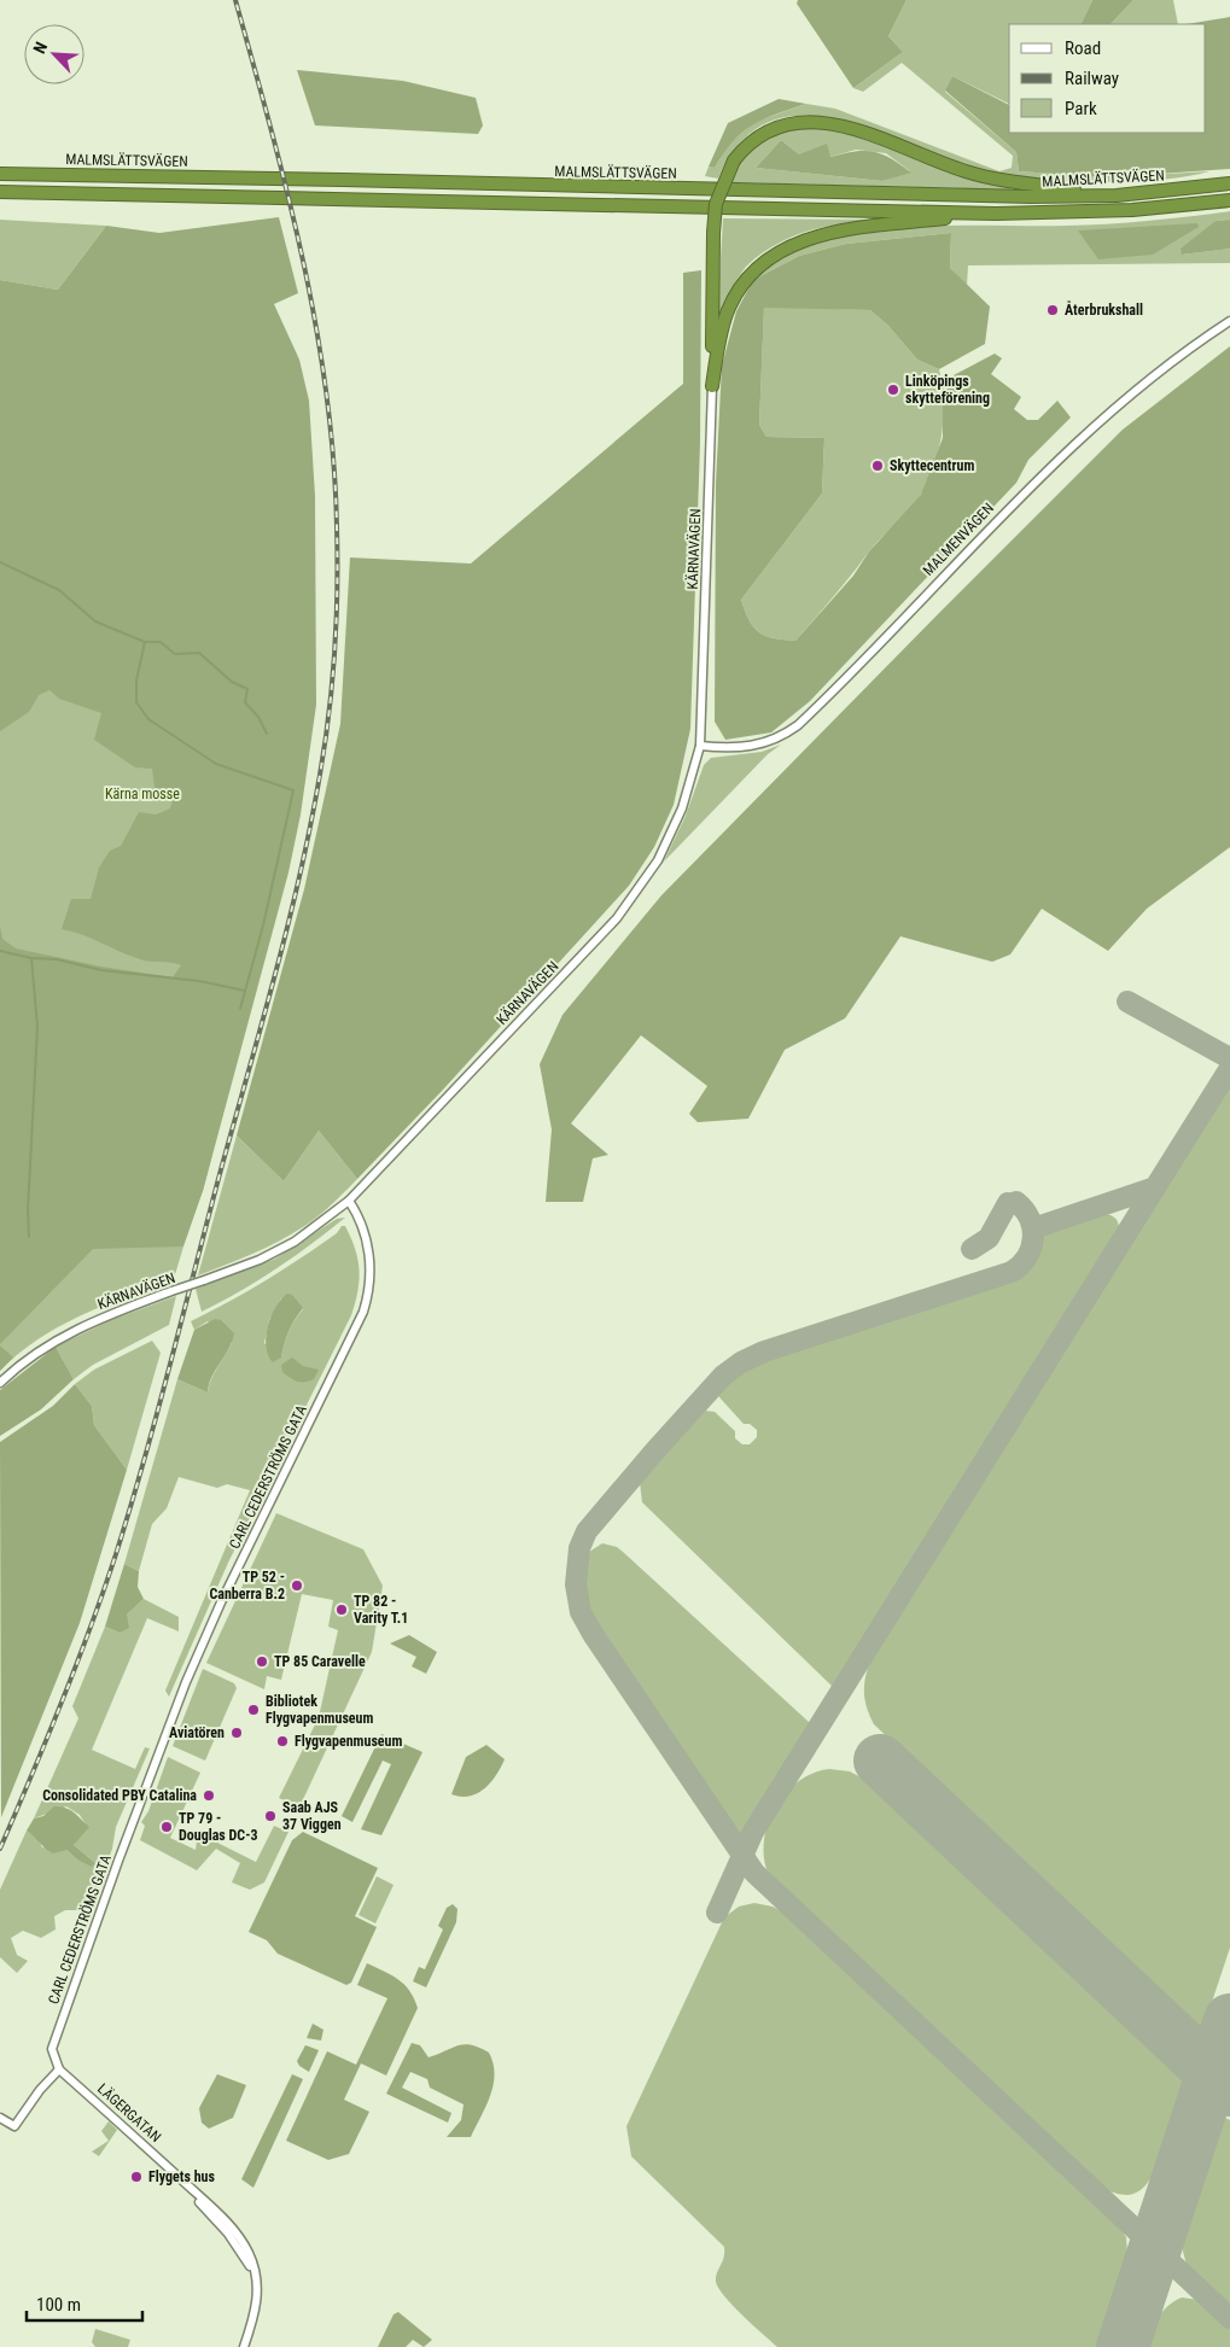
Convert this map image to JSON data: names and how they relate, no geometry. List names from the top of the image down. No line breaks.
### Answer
{"streets":{"highway":["MALMSLÄTTSVÄGEN"],"street":["MALMENVÄGEN","KÄRNAVÄGEN","CARL CEDERSTRÖMS GATA","LÄGERGATAN"]},"crossings":[["MALMENVÄGEN","KÄRNAVÄGEN"],["KÄRNAVÄGEN","CARL CEDERSTRÖMS GATA"],["CARL CEDERSTRÖMS GATA","LÄGERGATAN"]],"parks":["Kärna mosse"],"places":["Återbrukshall","Linköpings skytteförening","Skyttecentrum","TP 52 - Canberra B.2","TP 82 - Varity T.1","TP 85 Caravelle","Bibliotek Flygvapenmuseum","Aviatören","Flygvapenmuseum","Consolidated PBY Catalina","Saab AJS 37 Viggen","TP 79 - Douglas DC-3","Flygets hus"],"legend":["Road","Railway","Park"],"scale_bar":"100 m","north":"top left"}
